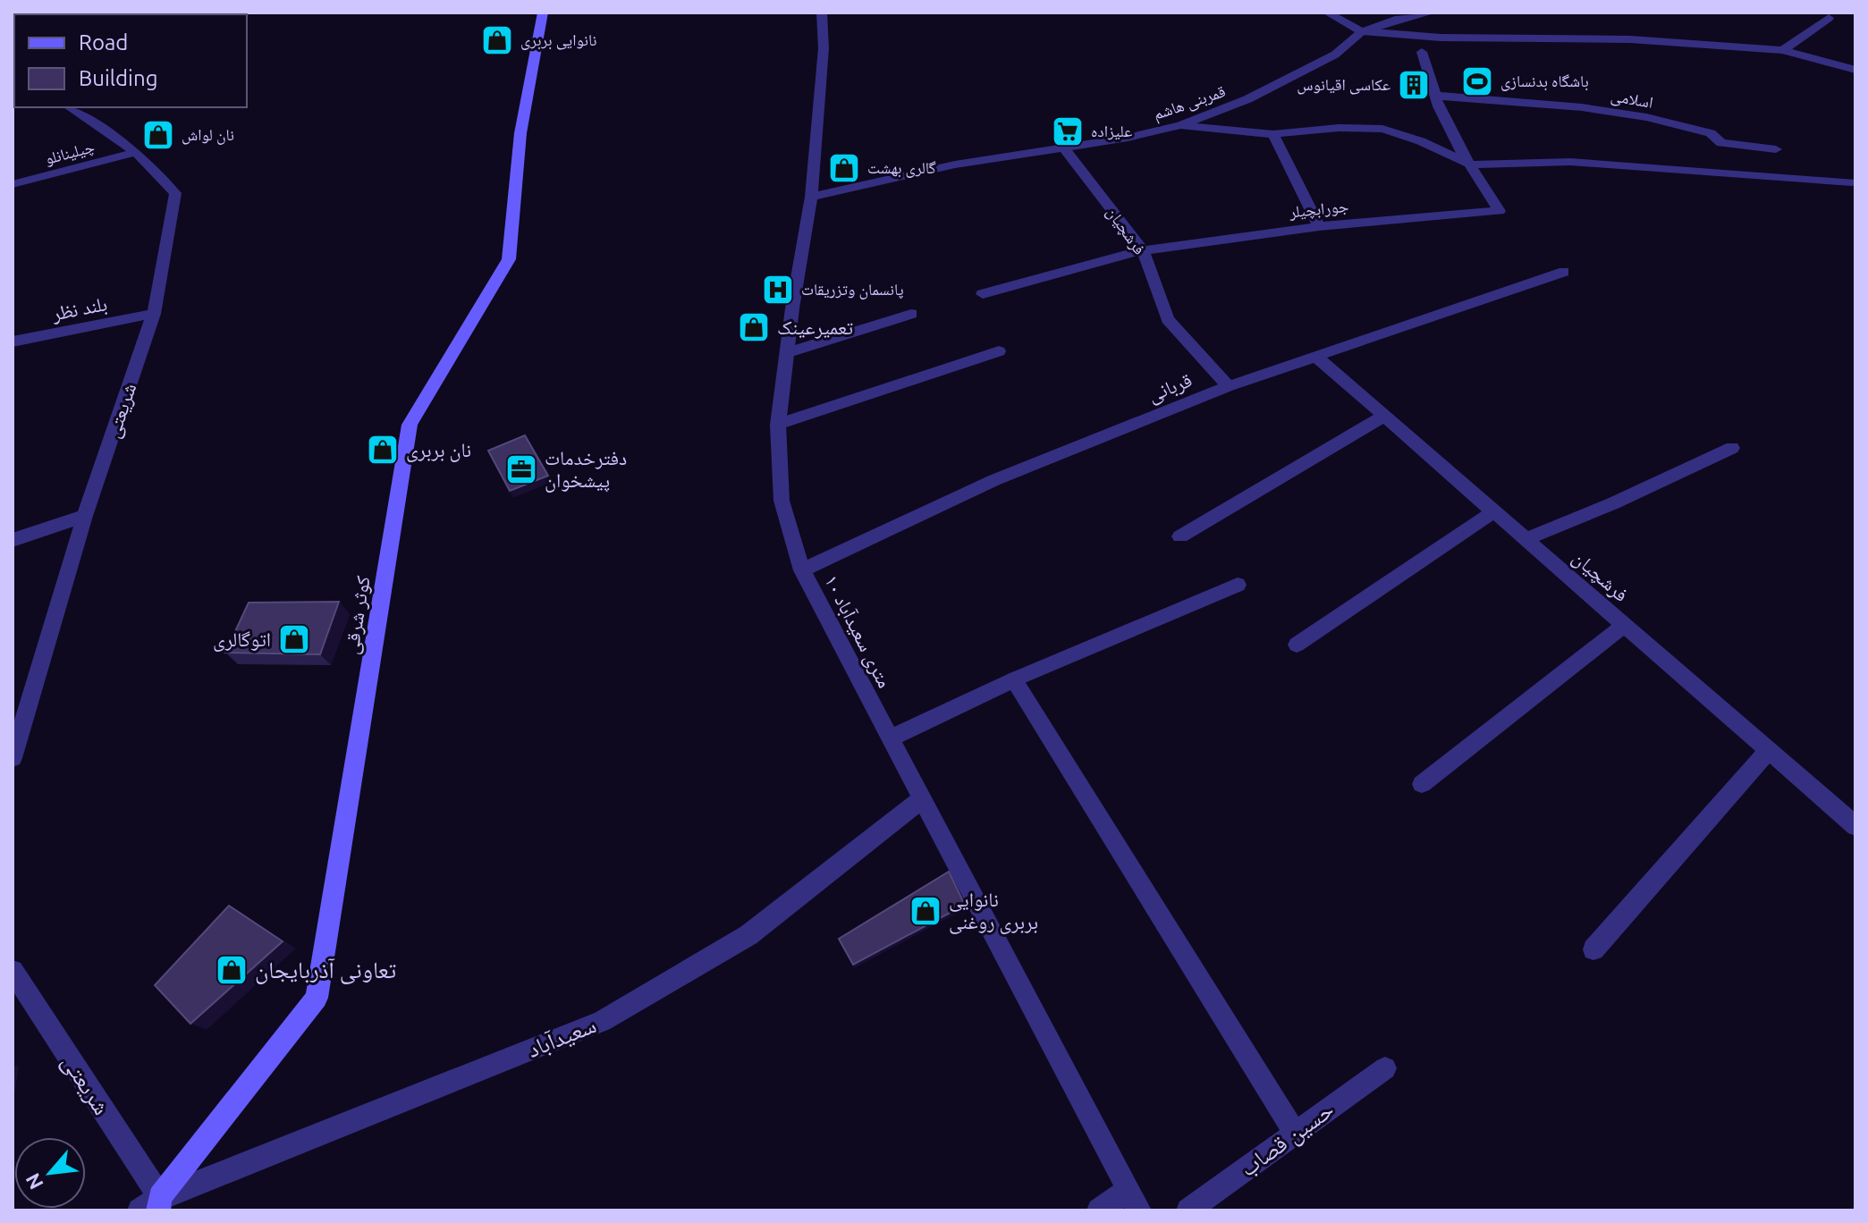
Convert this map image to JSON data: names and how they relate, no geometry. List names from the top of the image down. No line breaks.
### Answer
{"streets":{"main road":["کوثر شرقی"],"street":["اسلامی","قمربنی هاشم","چیلینانلو","جورابچیلر","فرشچیان","بلند نظر","قربانی","شریعتی","۱۰ متری سعیدآباد","سعیدآباد","حسین قصاب"]},"crossings":[["قمربنی هاشم","فرشچیان"],["قمربنی هاشم","۱۰ متری سعیدآباد"],["چیلینانلو","شریعتی"],["جورابچیلر","فرشچیان"],["فرشچیان","قربانی"],["بلند نظر","شریعتی"],["قربانی","۱۰ متری سعیدآباد"],["شریعتی","کوثر شرقی"],["شریعتی","سعیدآباد"],["کوثر شرقی","سعیدآباد"],["۱۰ متری سعیدآباد","سعیدآباد"]],"places":{"shop":["نانوایی بربری","نان لواش","گالری بهشت","تعمیرعینک","نان بربری","اتوگالری","نانوایی بربری روغنی","تعاونی آذربایجان"],"sports":["باشگاه بدنسازی"],"building":["عکاسی اقیانوس"],"supermarket":["علیزاده"],"hospital":["پانسمان وتزریقات"],"office":["دفترخدمات پیشخوان"]},"legend":["Road","Building"],"north":"bottom left"}
